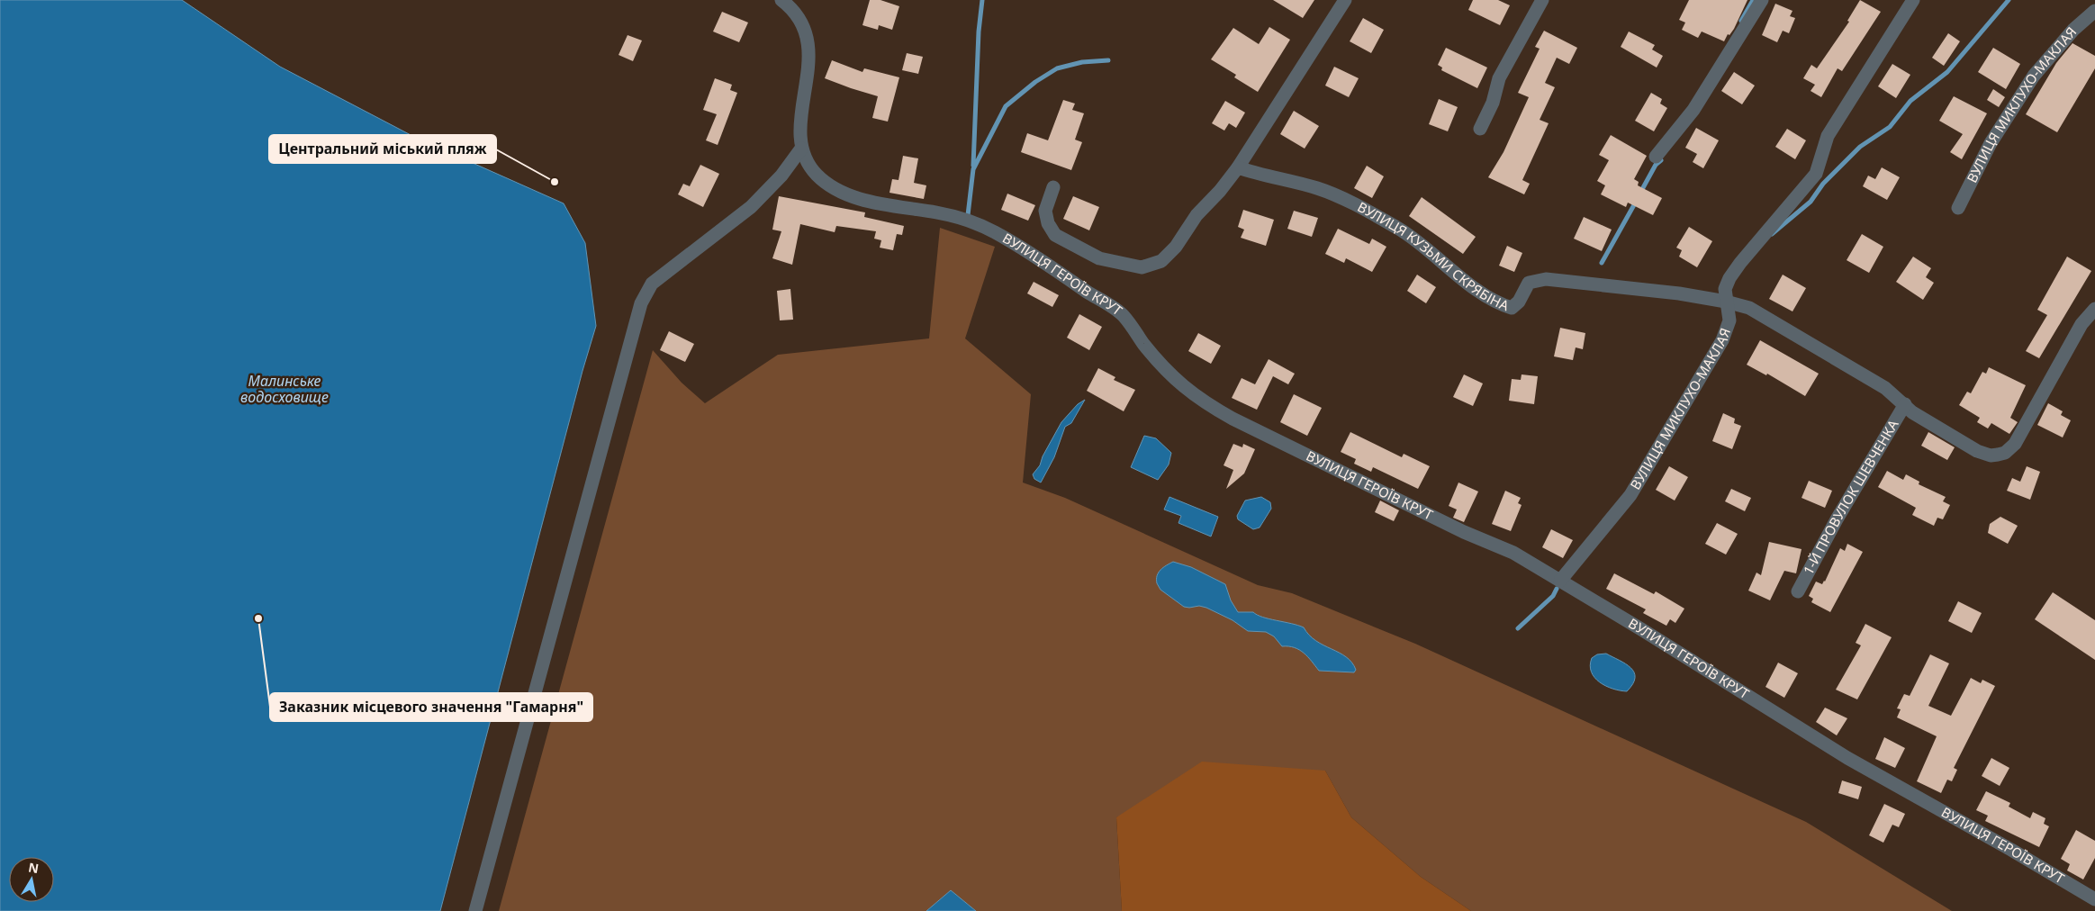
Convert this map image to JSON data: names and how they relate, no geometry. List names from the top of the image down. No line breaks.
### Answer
{"streets":{"street":["ВУЛИЦЯ МИКЛУХО-МАКЛАЯ","ВУЛИЦЯ КУЗЬМИ СКРЯБІНА","ВУЛИЦЯ ГЕРОЇВ КРУТ","1-Й ПРОВУЛОК ШЕВЧЕНКА"]},"crossings":[["ВУЛИЦЯ МИКЛУХО-МАКЛАЯ","ВУЛИЦЯ КУЗЬМИ СКРЯБІНА"],["ВУЛИЦЯ МИКЛУХО-МАКЛАЯ","ВУЛИЦЯ ГЕРОЇВ КРУТ"],["ВУЛИЦЯ МИКЛУХО-МАКЛАЯ","1-Й ПРОВУЛОК ШЕВЧЕНКА"],["ВУЛИЦЯ КУЗЬМИ СКРЯБІНА","1-Й ПРОВУЛОК ШЕВЧЕНКА"]],"water":["Малинське водосховище"],"places":["Центральний міський пляж","Заказник місцевого значення \"Гамарня\""],"north":"top"}
